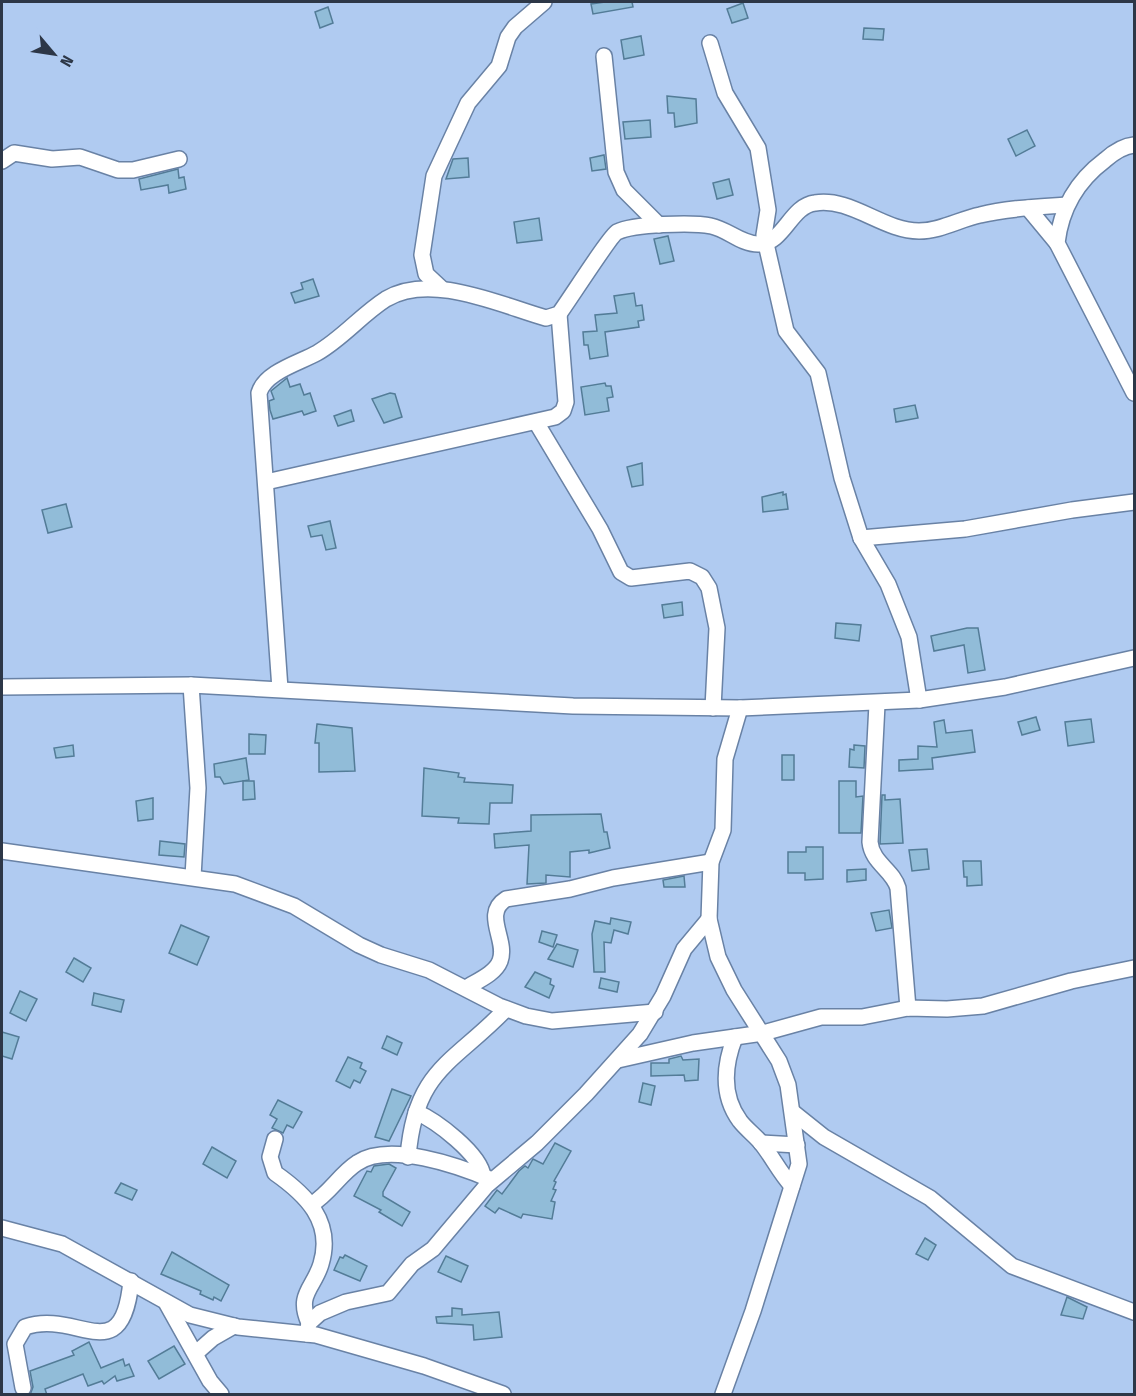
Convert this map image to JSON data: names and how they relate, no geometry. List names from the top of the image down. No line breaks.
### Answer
{"north":"bottom right"}
